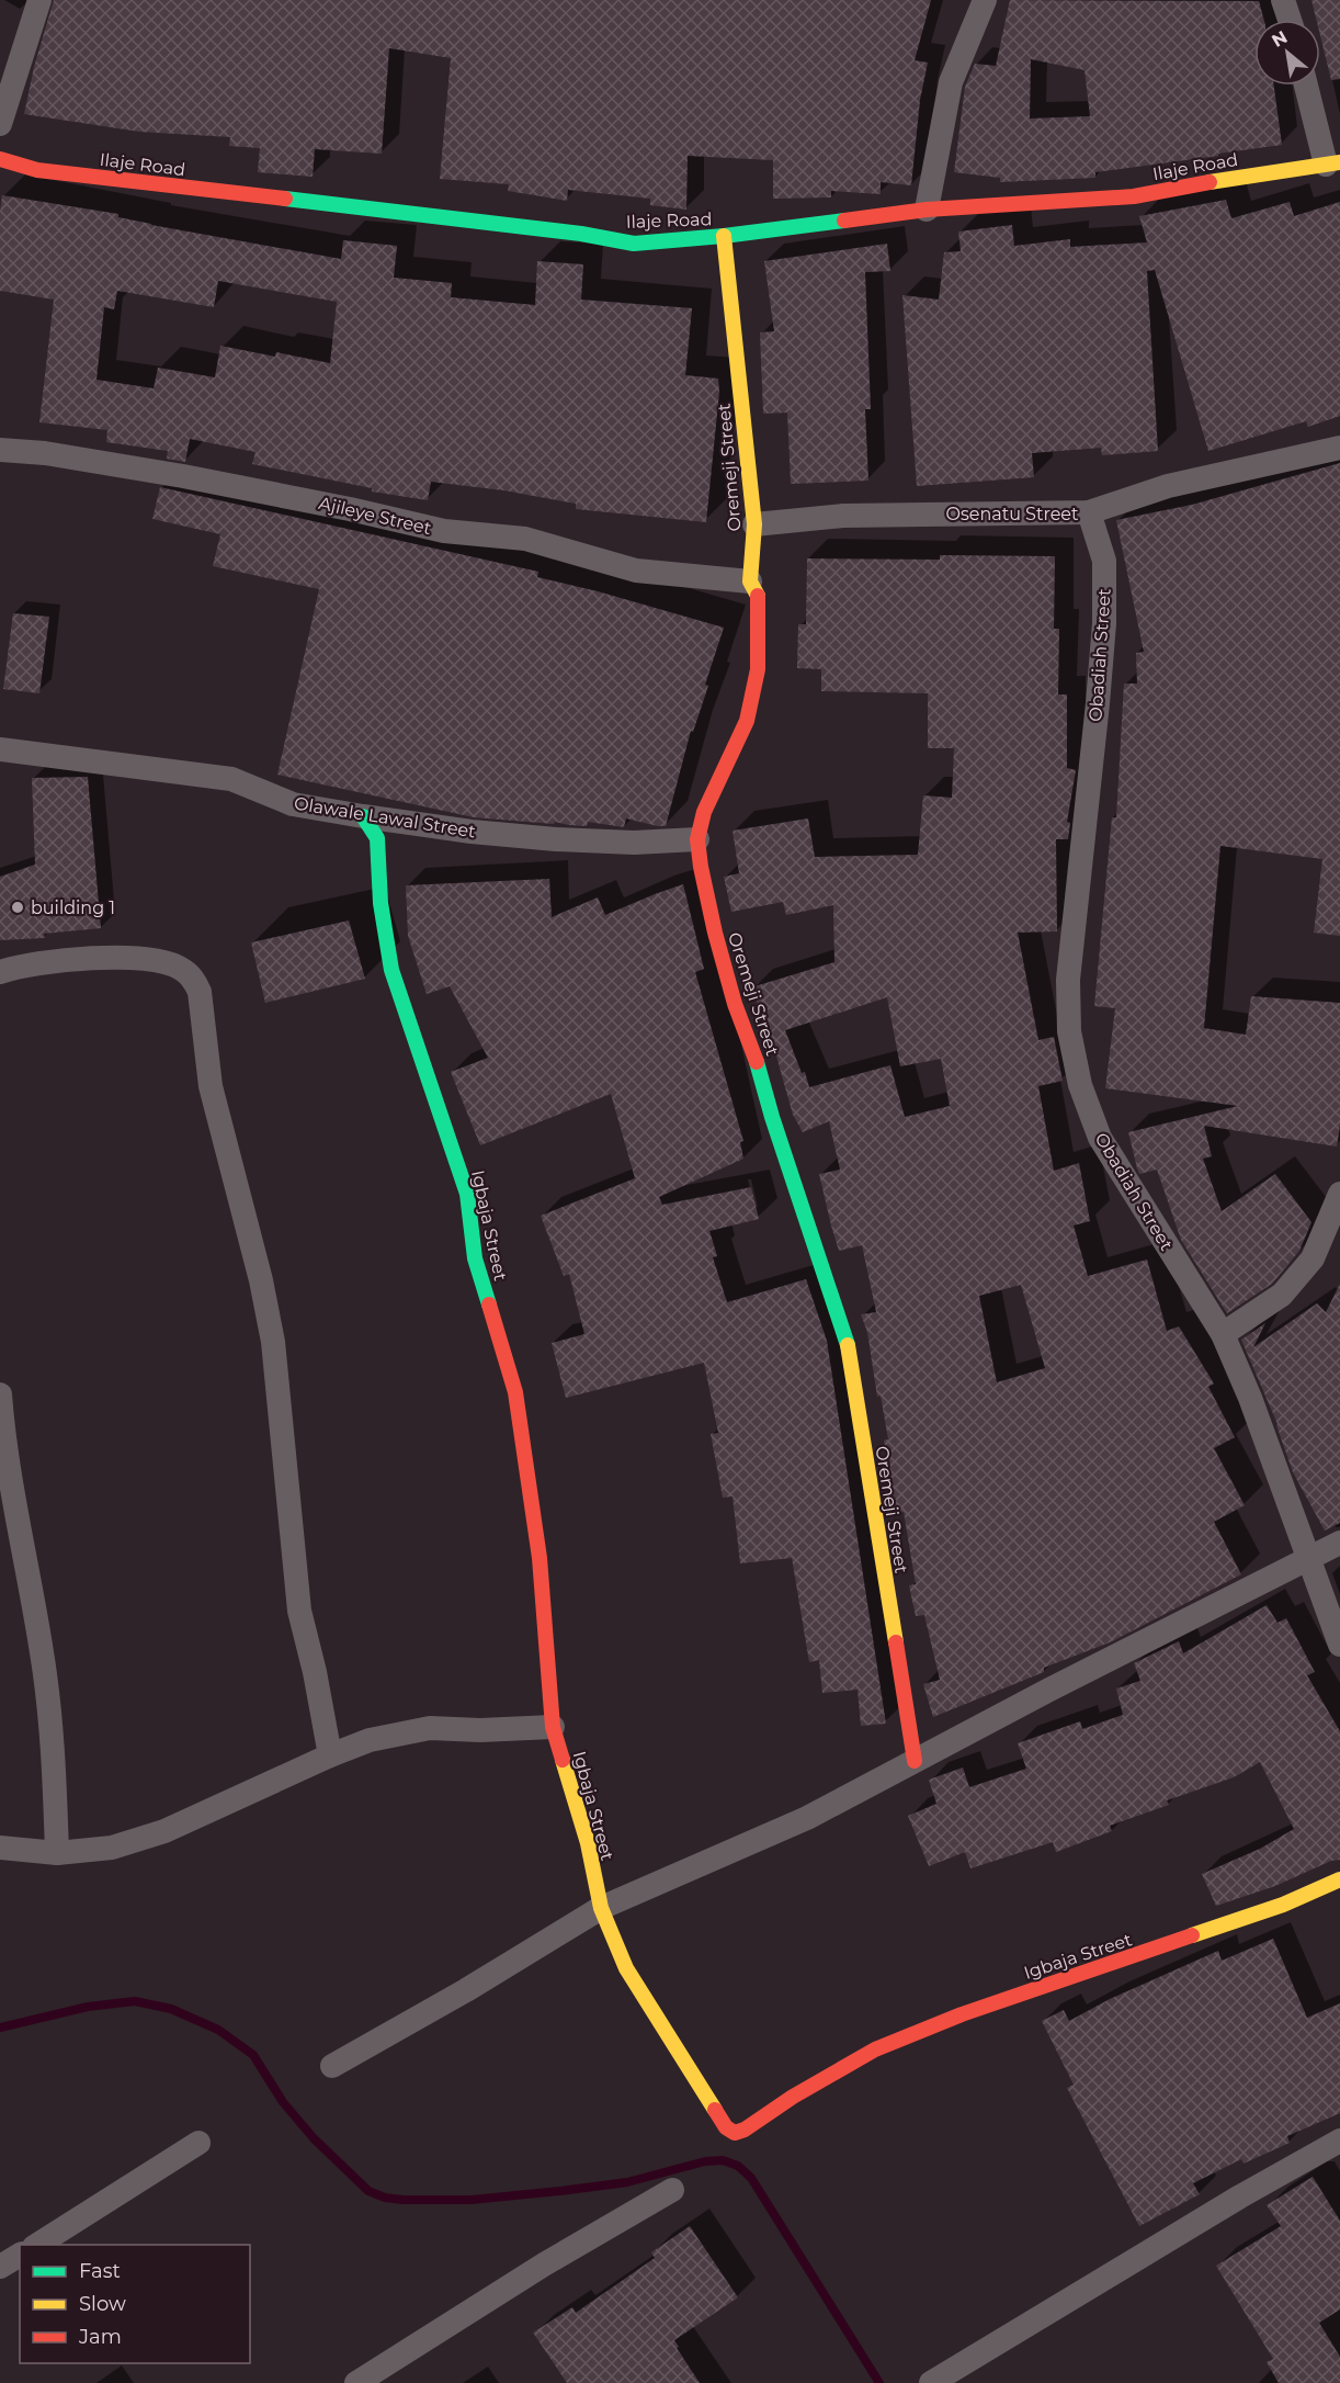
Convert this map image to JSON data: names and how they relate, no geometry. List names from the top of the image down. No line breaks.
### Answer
{"streets":{"street":["Ilaje Road","Oremeji Street","Osenatu Street","Ajileye Street","Obadiah Street","Olawale Lawal Street","Igbaja Street"]},"crossings":[["Ilaje Road","Oremeji Street"],["Oremeji Street","Osenatu Street"],["Oremeji Street","Ajileye Street"],["Oremeji Street","Olawale Lawal Street"],["Osenatu Street","Obadiah Street"],["Olawale Lawal Street","Igbaja Street"]],"places":["building 1"],"legend":["Fast","Slow","Jam"],"north":"top left"}
